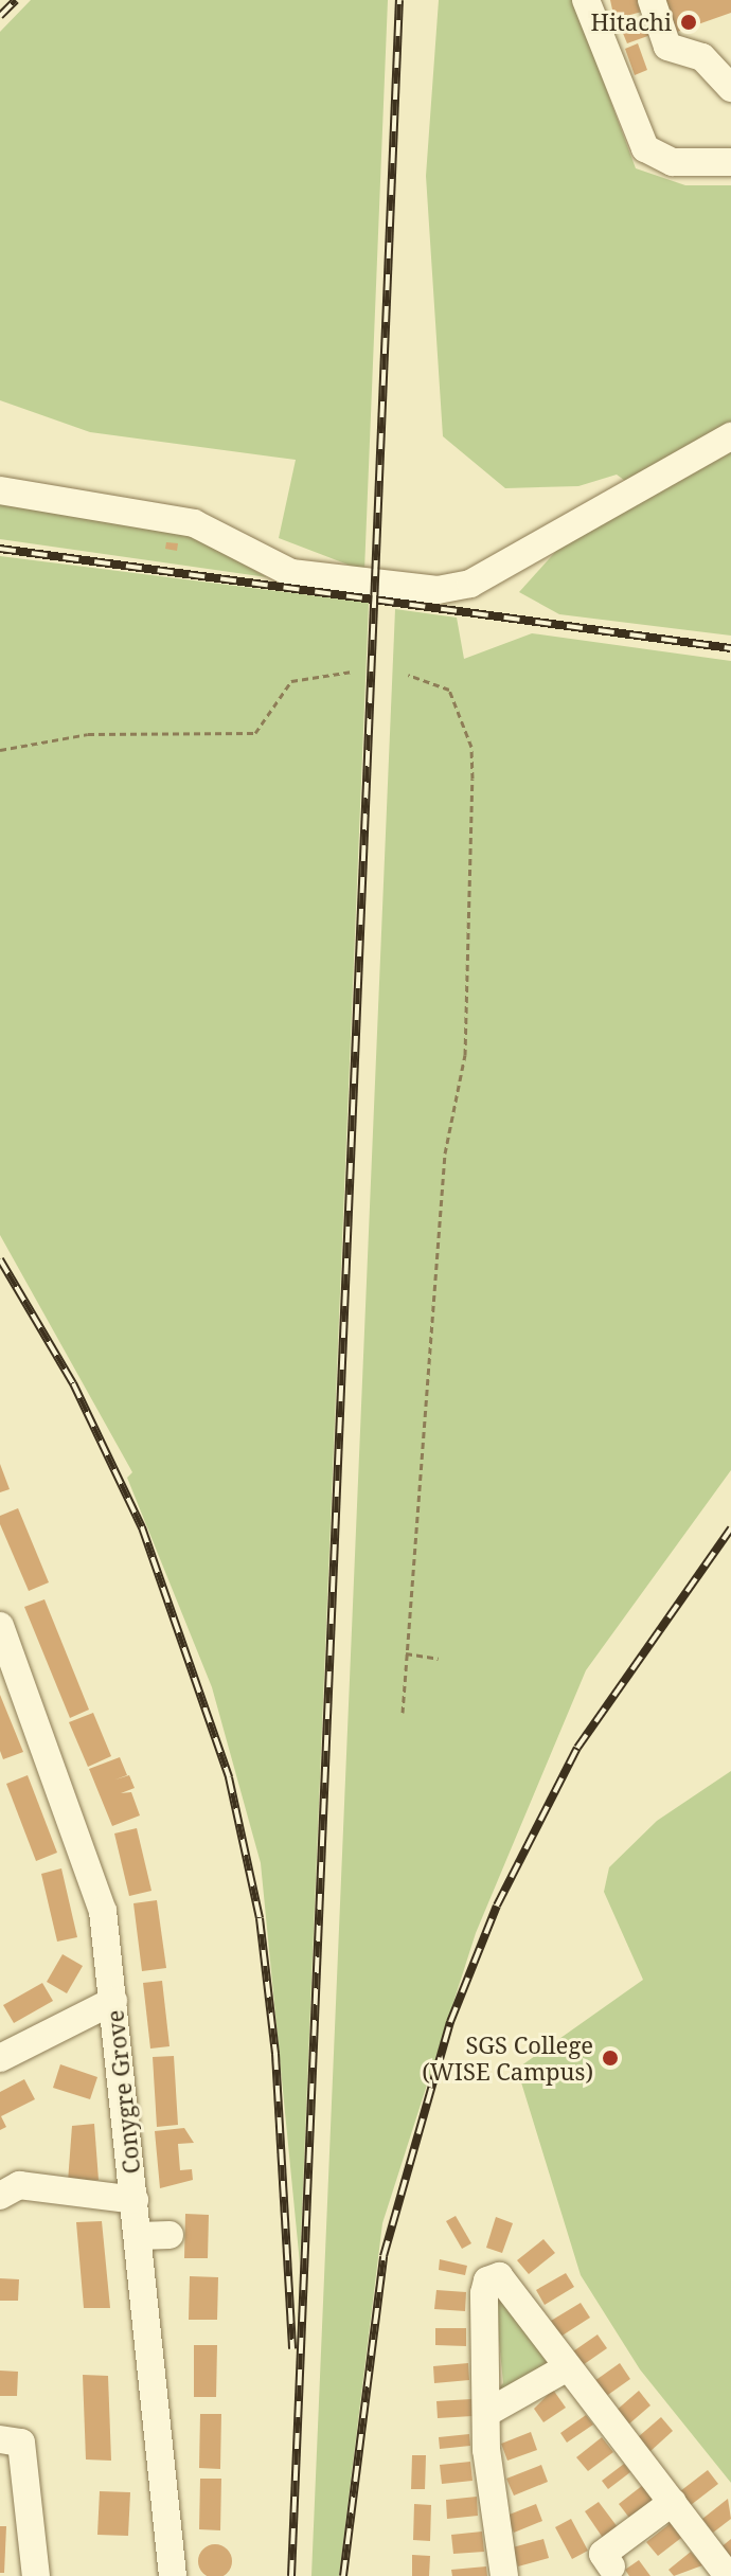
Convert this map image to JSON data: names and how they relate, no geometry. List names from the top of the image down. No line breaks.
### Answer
{"streets":{"street":["Conygre Grove"]},"places":["Hitachi","SGS College (WISE Campus)"]}
